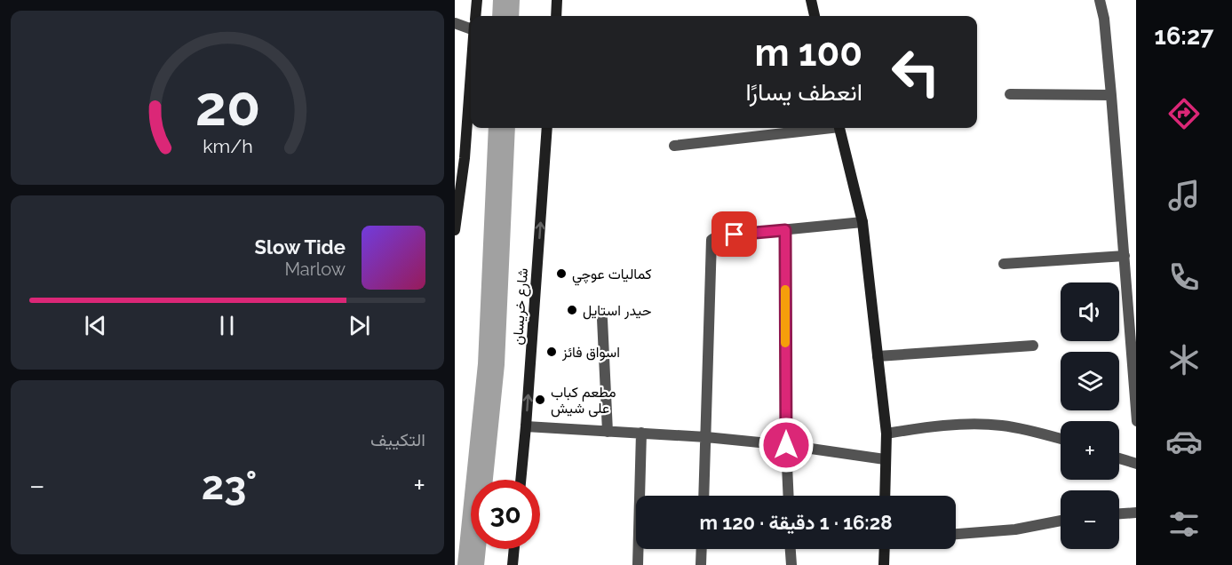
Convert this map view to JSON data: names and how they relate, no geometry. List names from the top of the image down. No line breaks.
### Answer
{"streets":{"street":["شارع خريسان"]},"places":["كماليات عوچي","حيدر استايل","اسواق فائز","مطعم كباب على شيش"],"page":{"tabs":"16:27","turn":["100 m","انعطف يسارًا"],"song":["Slow Tide","Marlow"],"map_buttons":["+","−"],"tile":"التكييف","heat":["−","23°","+"],"limit":"30","trip":"16:28 · 1 دقيقة · 120 m","gauge":["20","km/h"]}}
